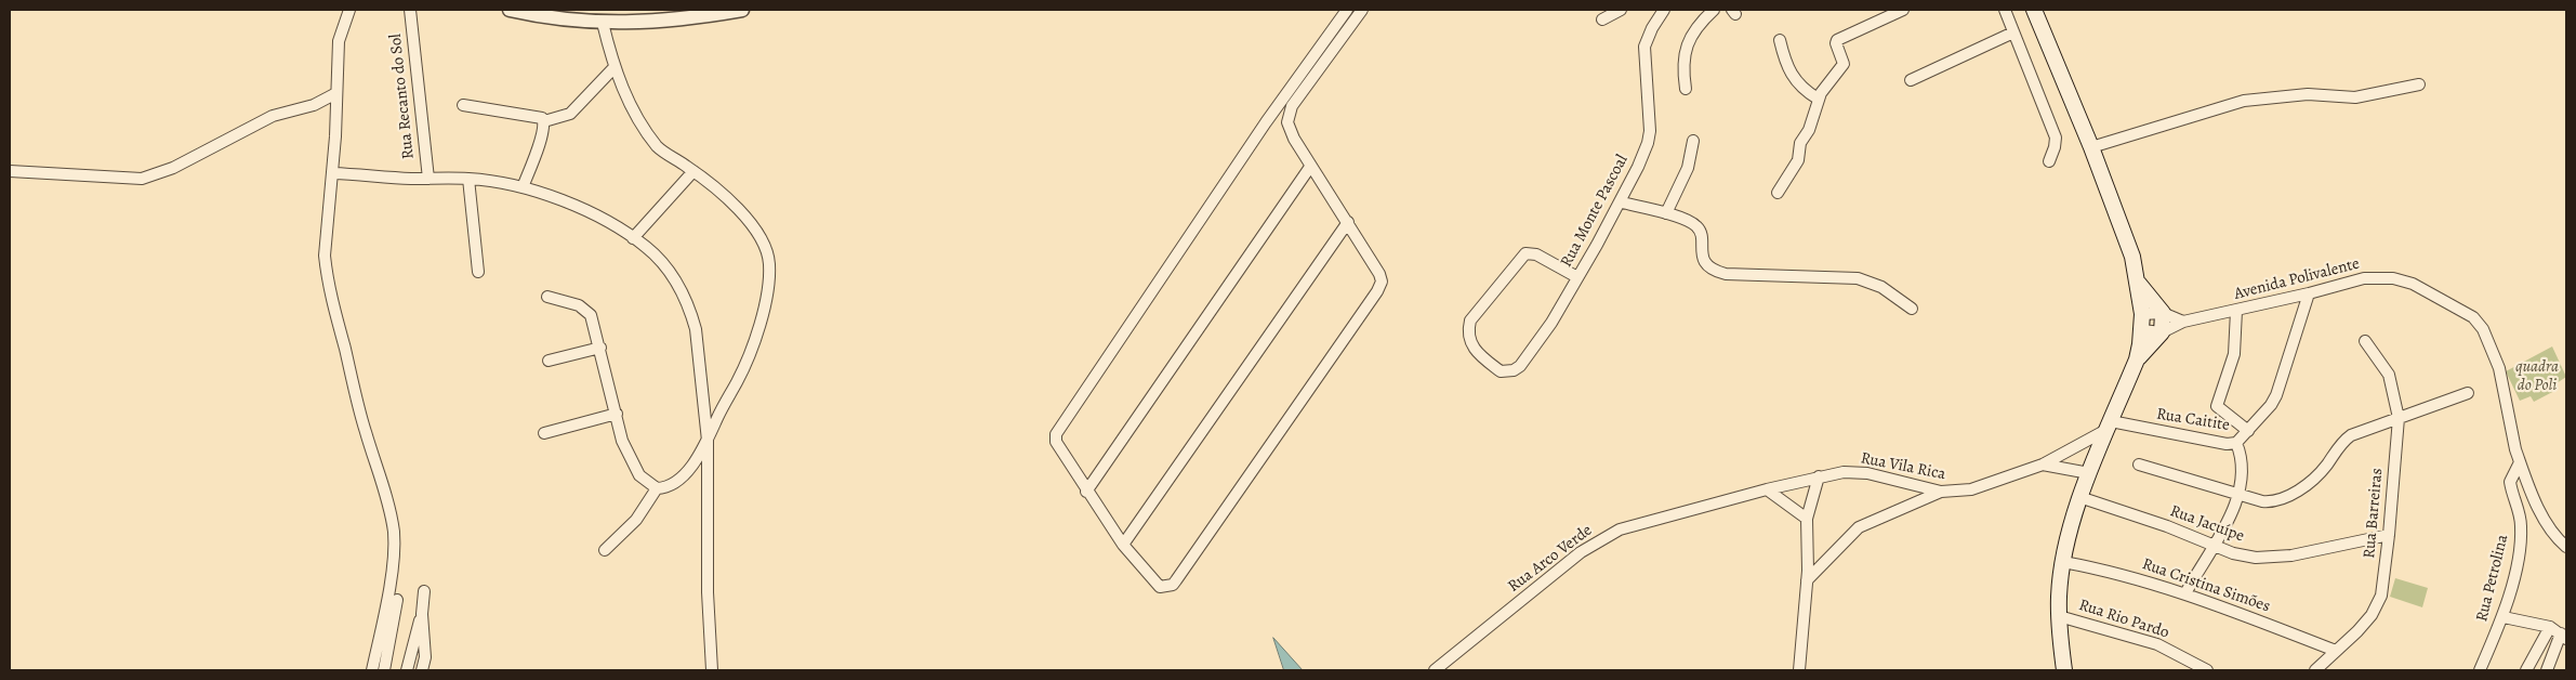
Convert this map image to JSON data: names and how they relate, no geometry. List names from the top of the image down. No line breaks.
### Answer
{"streets":{"street":["Rua Recanto do Sol","Rua Monte Pascoal","Avenida Polivalente","Rua Caitite","Rua Vila Rica","Rua Barreiras","Rua Jacuípe","Rua Arco Verde","Rua Petrolina","Rua Cristina Simões","Rua Rio Pardo"]},"crossings":[["Avenida Polivalente","Rua Caitite"],["Avenida Polivalente","Rua Petrolina"],["Rua Caitite","Rua Vila Rica"],["Rua Caitite","Rua Jacuípe"],["Rua Caitite","Rua Cristina Simões"],["Rua Vila Rica","Rua Arco Verde"],["Rua Barreiras","Rua Jacuípe"],["Rua Barreiras","Rua Cristina Simões"]],"parks":["quadra do Poli"]}
